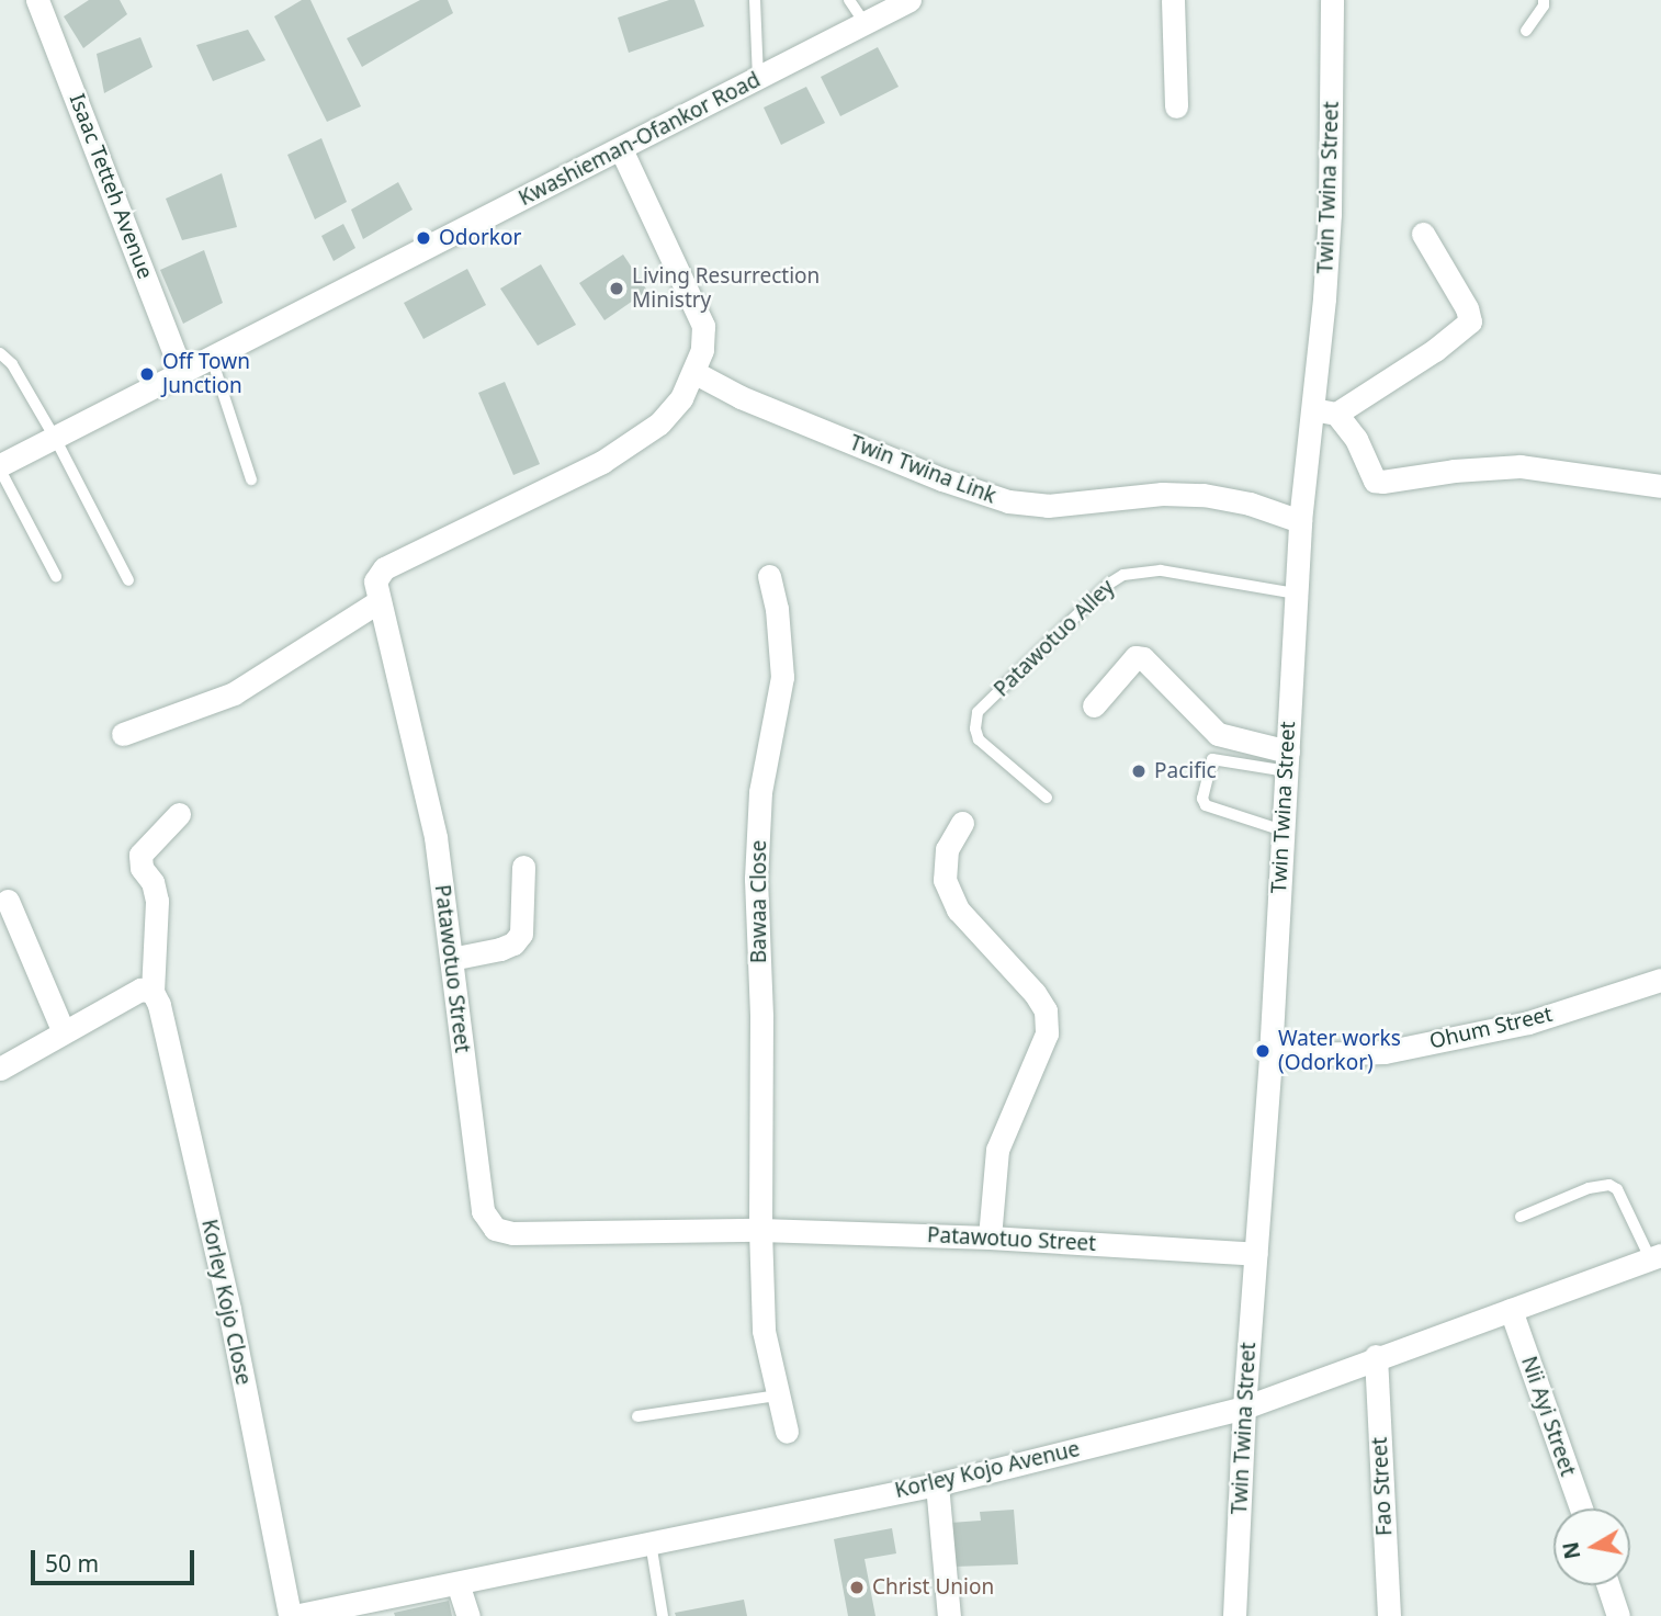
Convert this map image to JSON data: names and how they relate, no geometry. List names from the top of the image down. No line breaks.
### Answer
{"streets":{"street":["Kwashieman-Ofankor Road","Isaac Tetteh Avenue","Twin Twina Street","Twin Twina Link","Bawaa Close","Patawotuo Street","Ohum Street","Korley Kojo Close","Nii Ayi Street","Korley Kojo Avenue","Fao Street"],"lane":["Patawotuo Alley"]},"crossings":[["Kwashieman-Ofankor Road","Isaac Tetteh Avenue"],["Kwashieman-Ofankor Road","Patawotuo Street"],["Twin Twina Street","Twin Twina Link"],["Twin Twina Street","Patawotuo Alley"],["Twin Twina Street","Patawotuo Street"],["Twin Twina Street","Ohum Street"],["Twin Twina Street","Korley Kojo Avenue"],["Twin Twina Link","Patawotuo Street"],["Bawaa Close","Patawotuo Street"],["Korley Kojo Close","Korley Kojo Avenue"],["Nii Ayi Street","Korley Kojo Avenue"],["Korley Kojo Avenue","Fao Street"]],"places":["Odorkor","Living Resurrection Ministry","Off Town Junction","Pacific","Water works (Odorkor)","Christ Union"],"scale_bar":"50 m","north":"left"}
